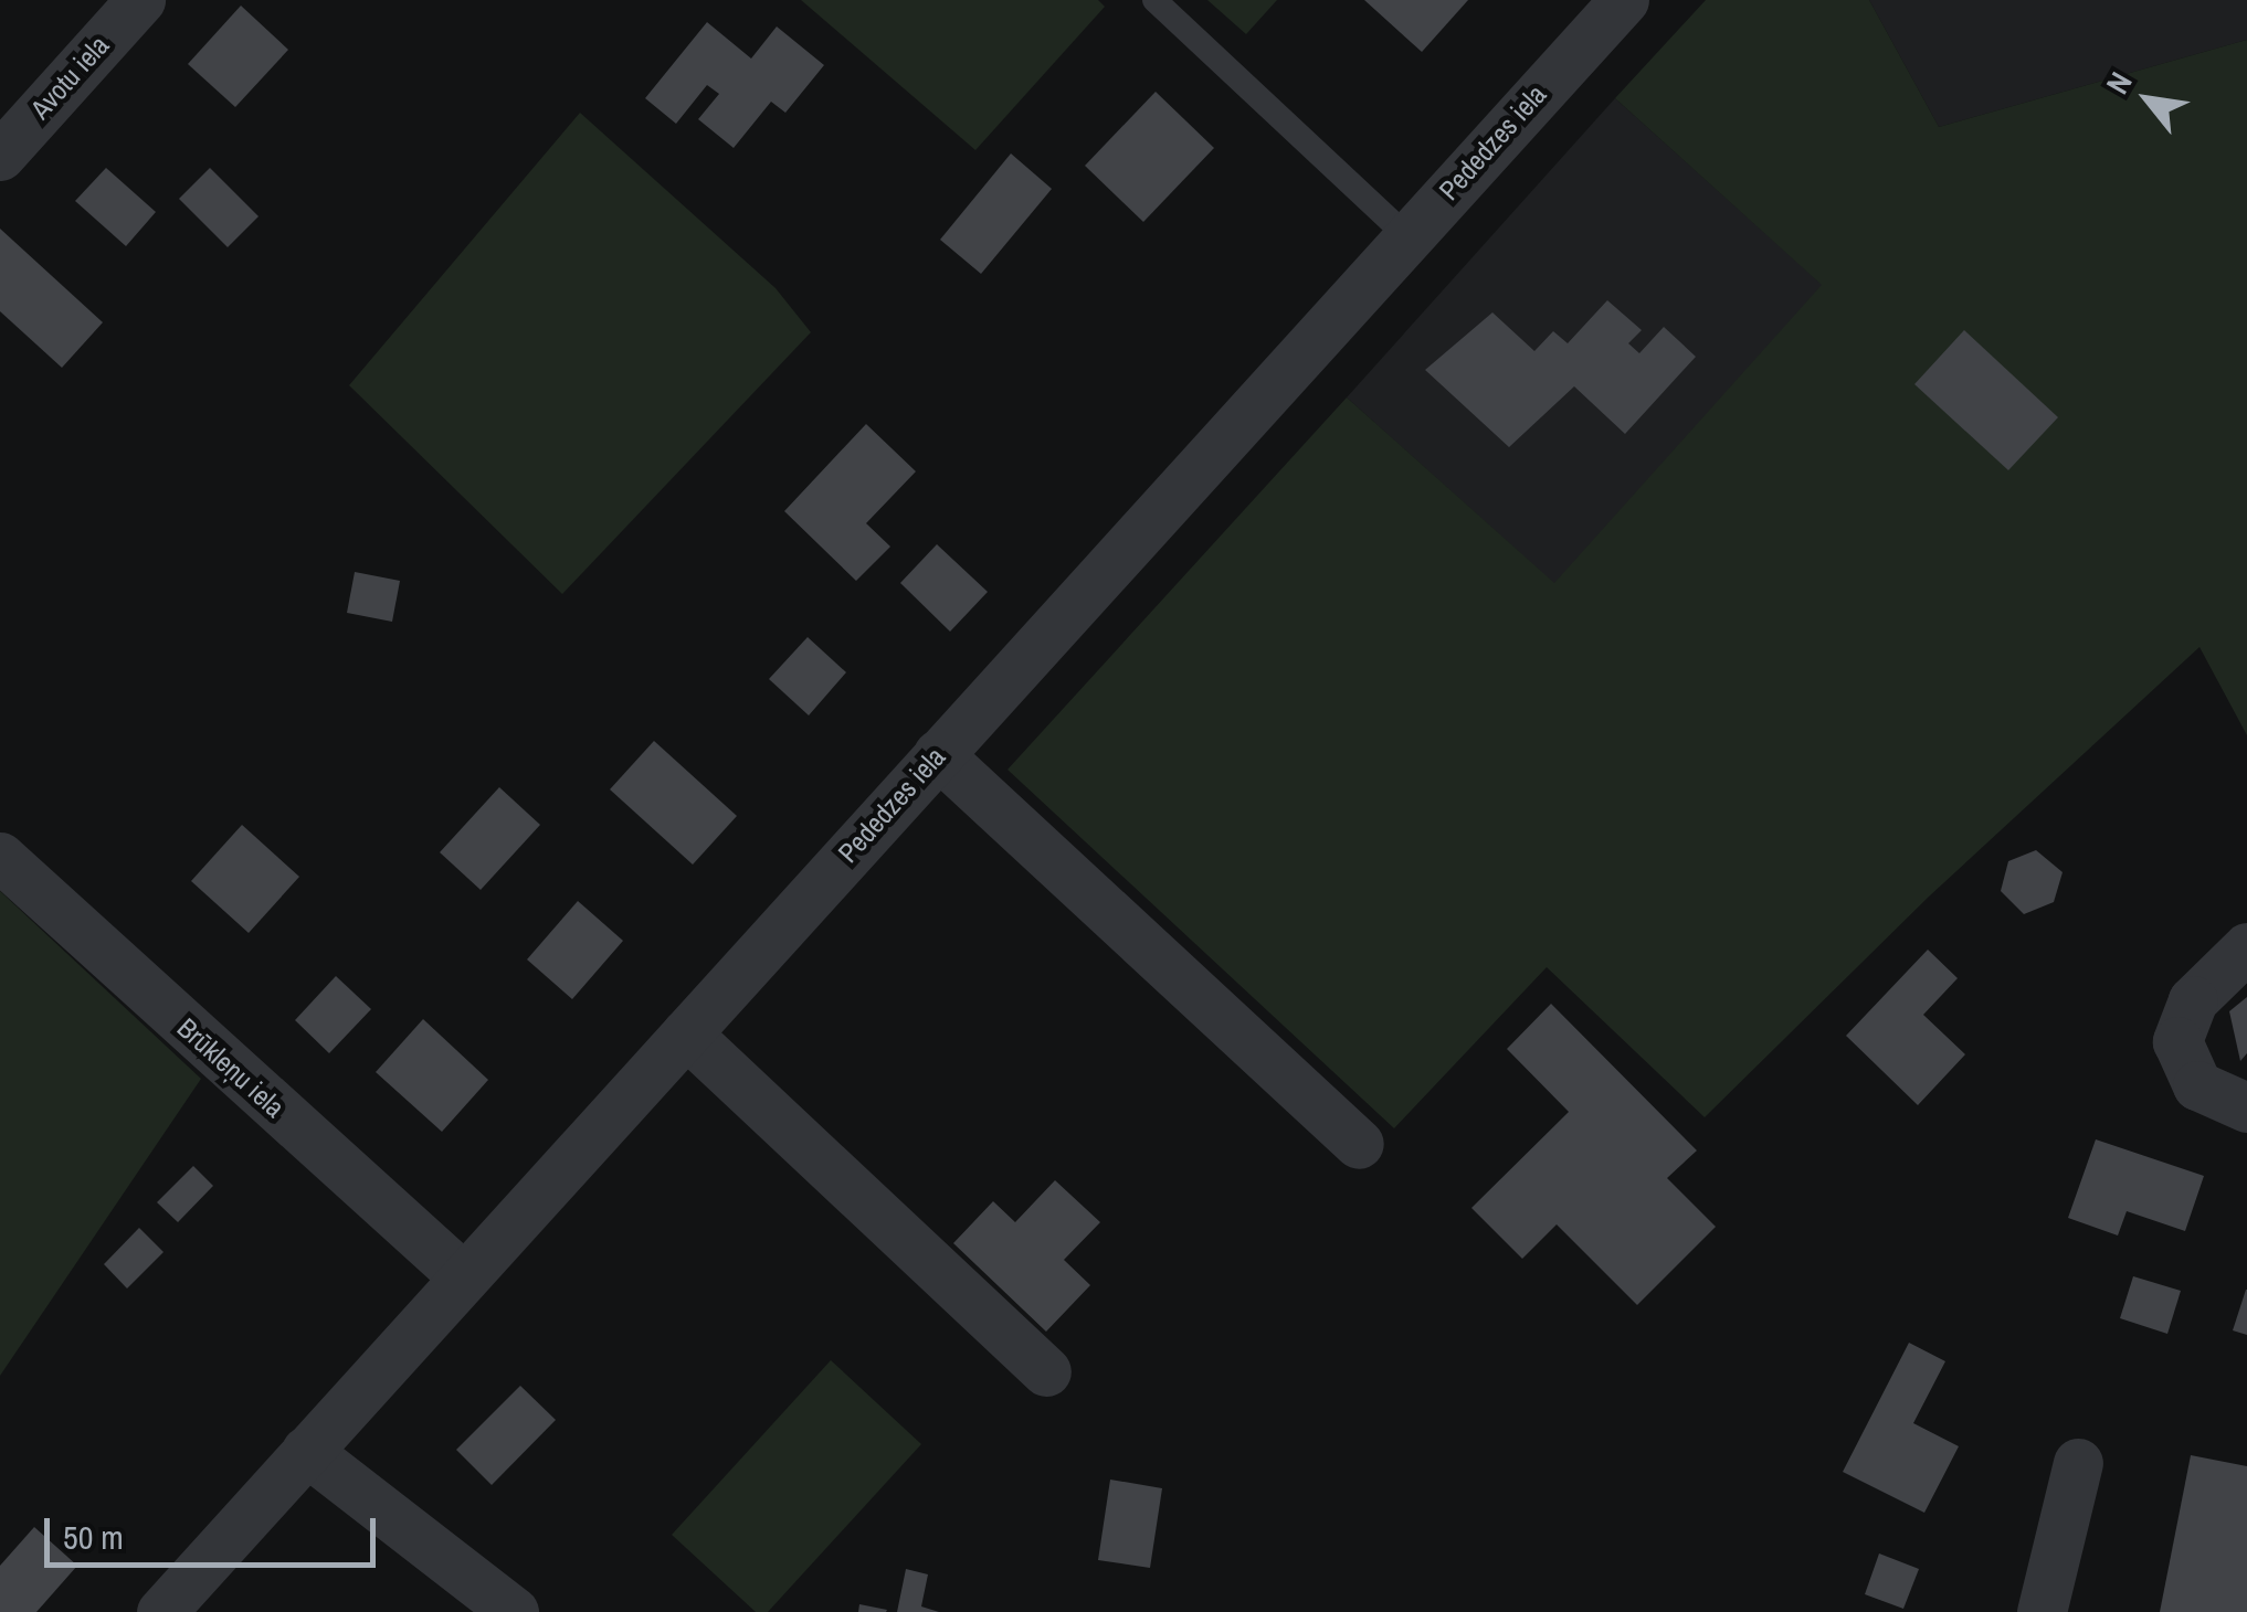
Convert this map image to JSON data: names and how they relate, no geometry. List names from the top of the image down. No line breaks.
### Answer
{"streets":{"street":["Avotu iela","Pededzes iela","Brūkleņu iela"]},"crossings":[["Pededzes iela","Brūkleņu iela"]],"scale_bar":"50 m","north":"top left"}
